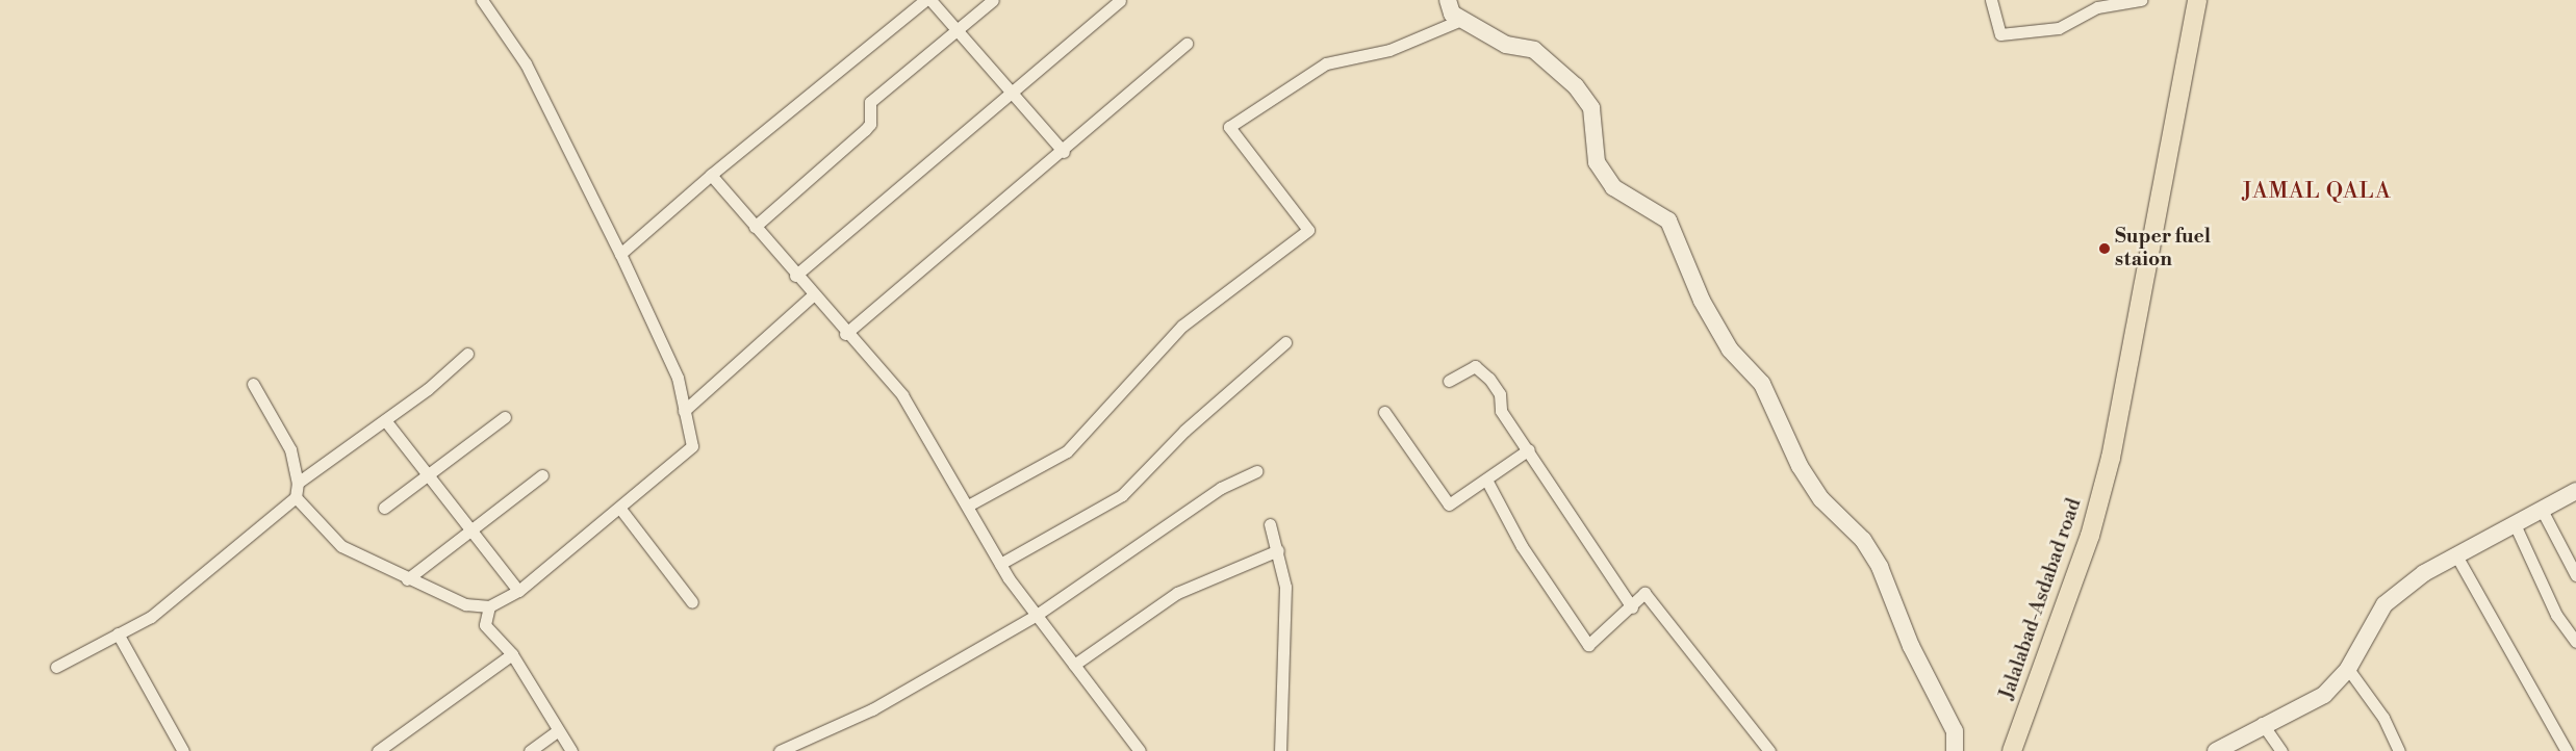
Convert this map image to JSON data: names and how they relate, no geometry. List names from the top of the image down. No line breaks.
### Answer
{"streets":{"main road":["Jalalabad-Asdabad road"]},"districts":["JAMAL QALA"],"places":["Super fuel staion"]}
